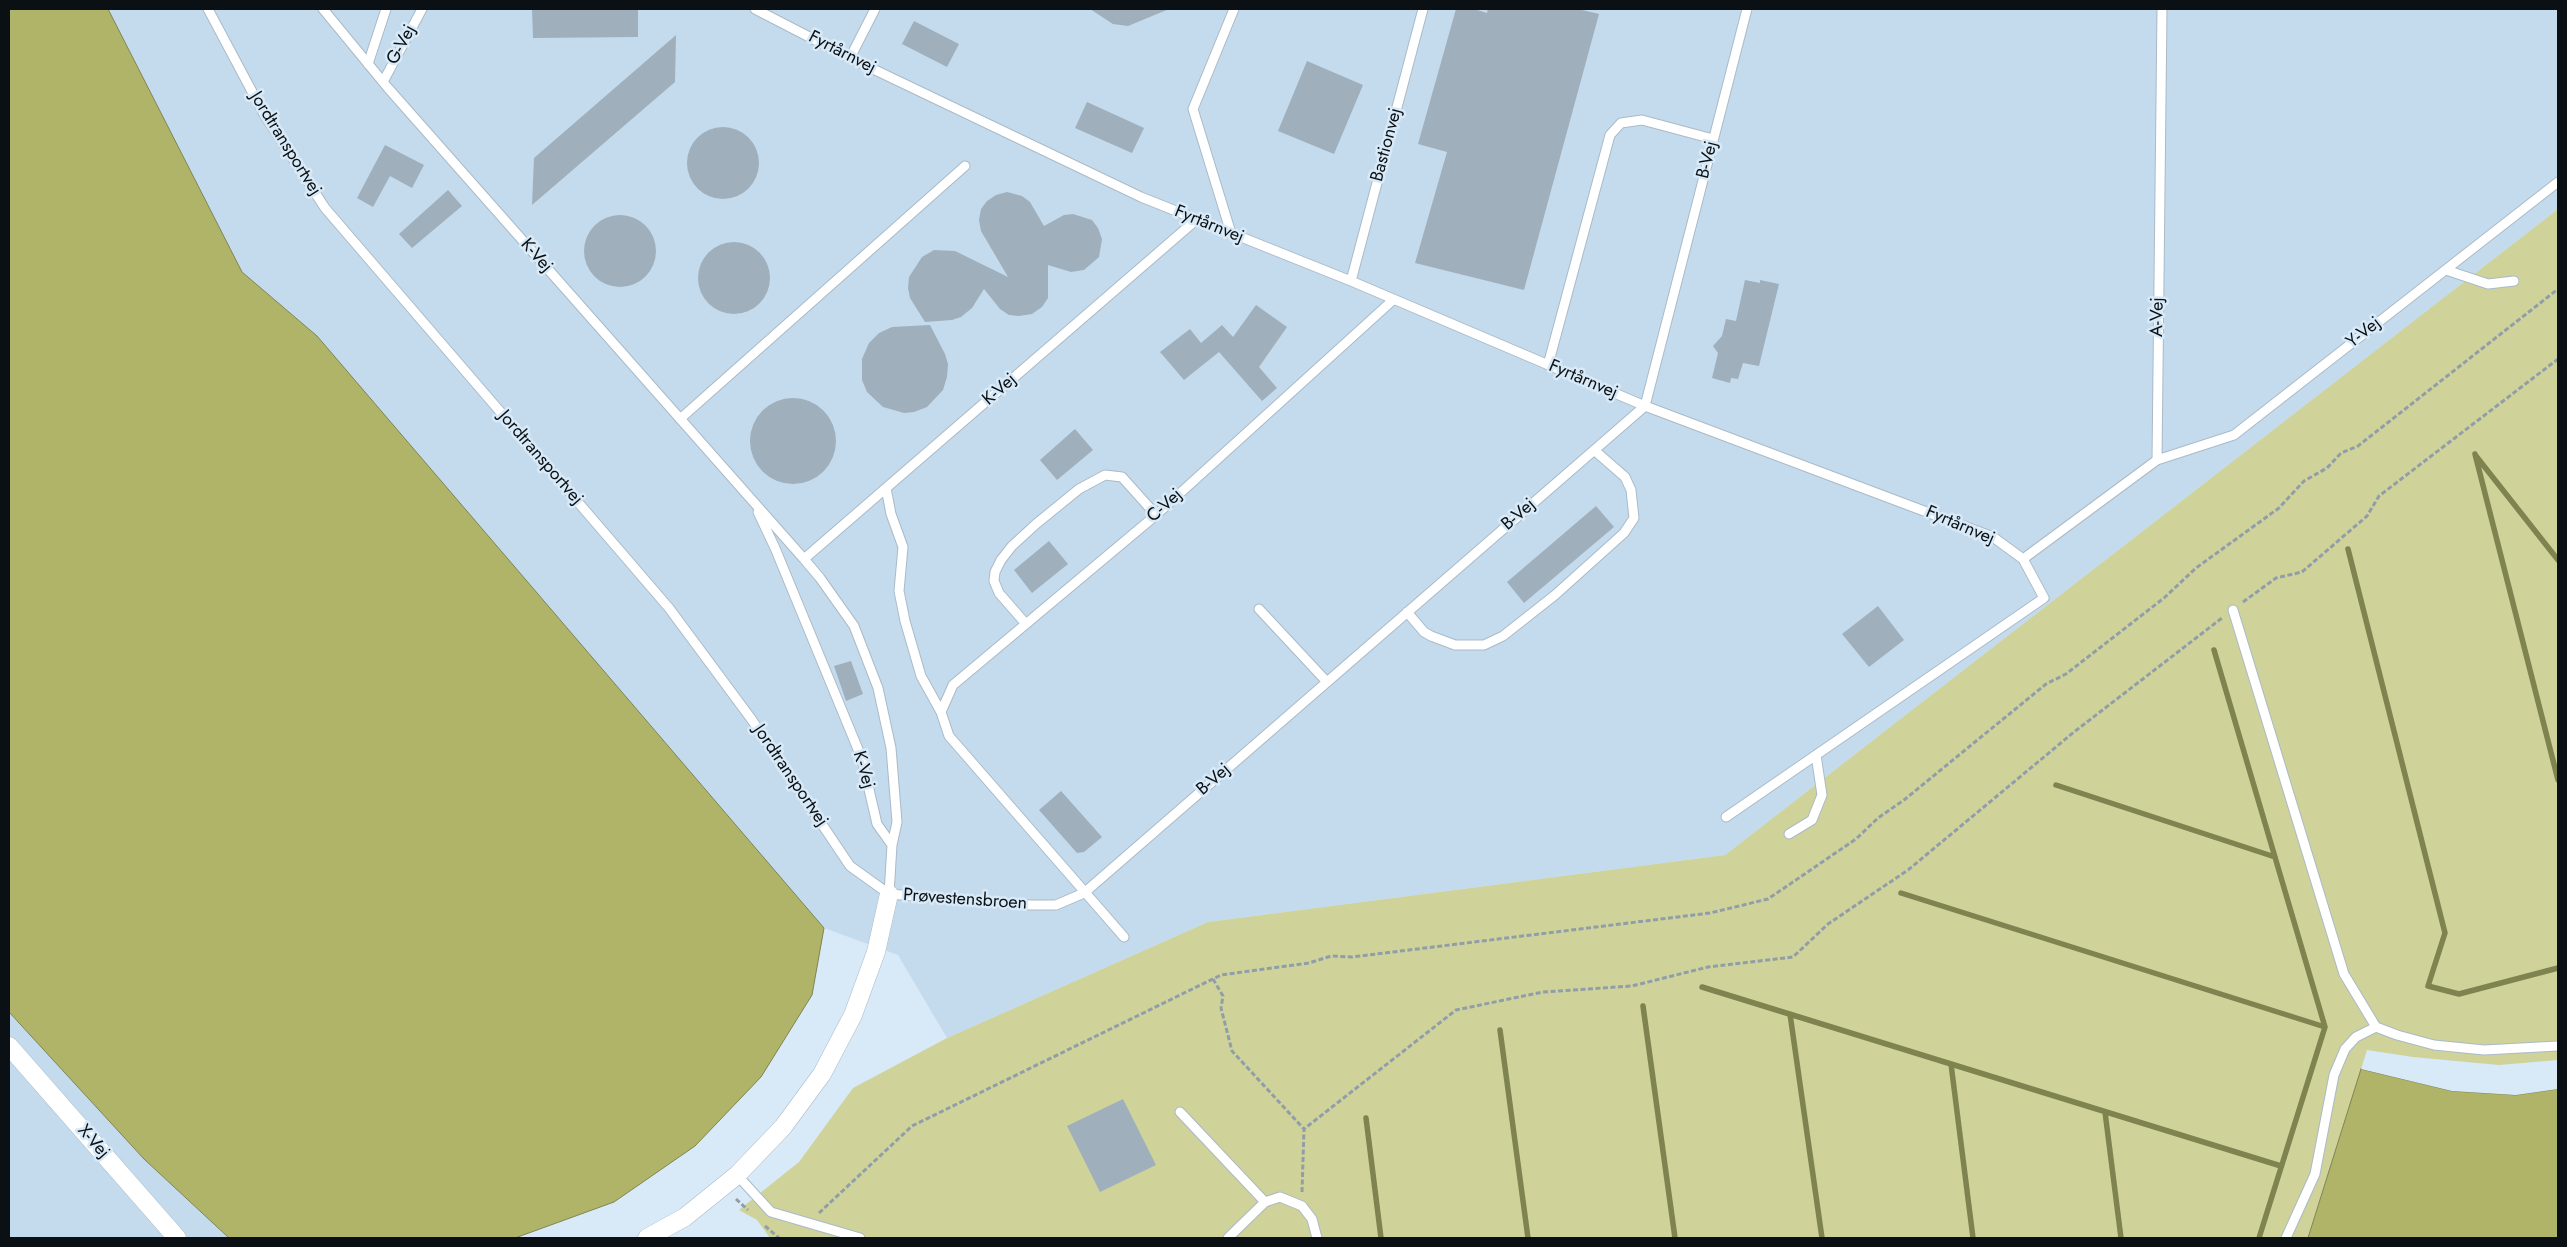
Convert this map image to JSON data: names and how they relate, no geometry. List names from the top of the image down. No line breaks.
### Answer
{"streets":{"street":["Prøvestensbroen","X-Vej"],"lane":["G-Vej","Fyrtårnvej","Jordtransportvej","Bastionvej","B-Vej","K-Vej","A-Vej","Y-Vej","C-Vej"]},"crossings":[["G-Vej","K-Vej"],["Fyrtårnvej","Bastionvej"],["Fyrtårnvej","B-Vej"],["Fyrtårnvej","K-Vej"],["Fyrtårnvej","C-Vej"],["Jordtransportvej","K-Vej"],["Jordtransportvej","Prøvestensbroen"],["B-Vej","Prøvestensbroen"],["K-Vej","Prøvestensbroen"],["A-Vej","Y-Vej"]]}
